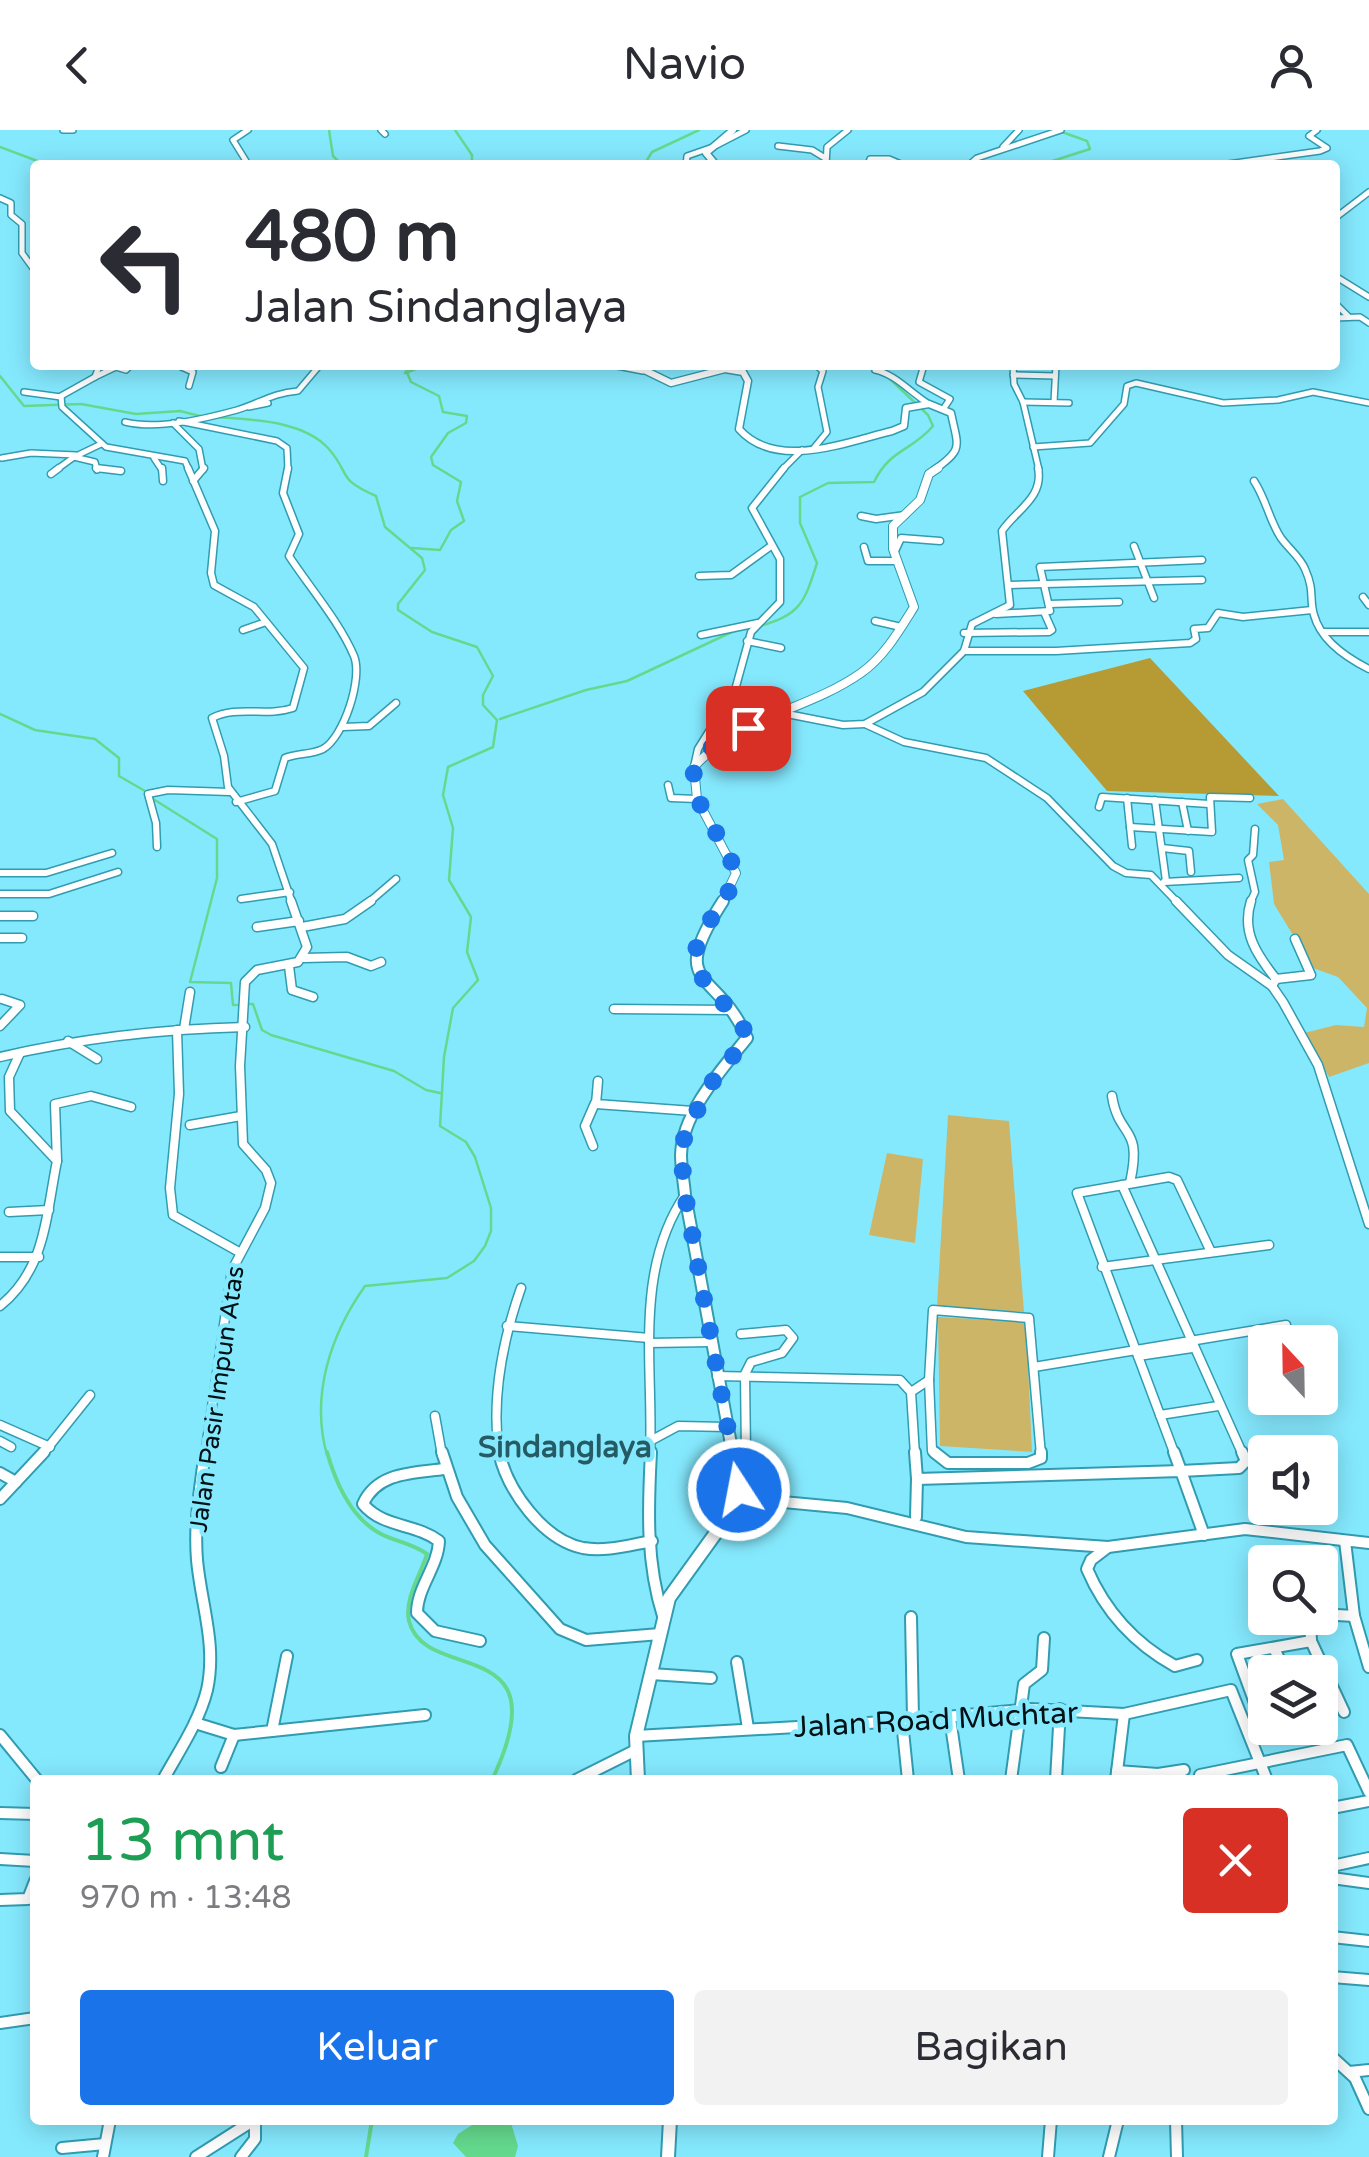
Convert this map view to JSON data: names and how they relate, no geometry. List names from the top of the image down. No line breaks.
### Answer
{"streets":{"street":["Jalan Pasir Impun Atas","Jalan Road Muchtar"]},"districts":["Sindanglaya"],"north":"top","page":{"header":"Navio","turn":["480 m","Jalan Sindanglaya"],"heading":["13 mnt","970 m · 13:48"],"buttons":["Keluar","Bagikan"]}}
